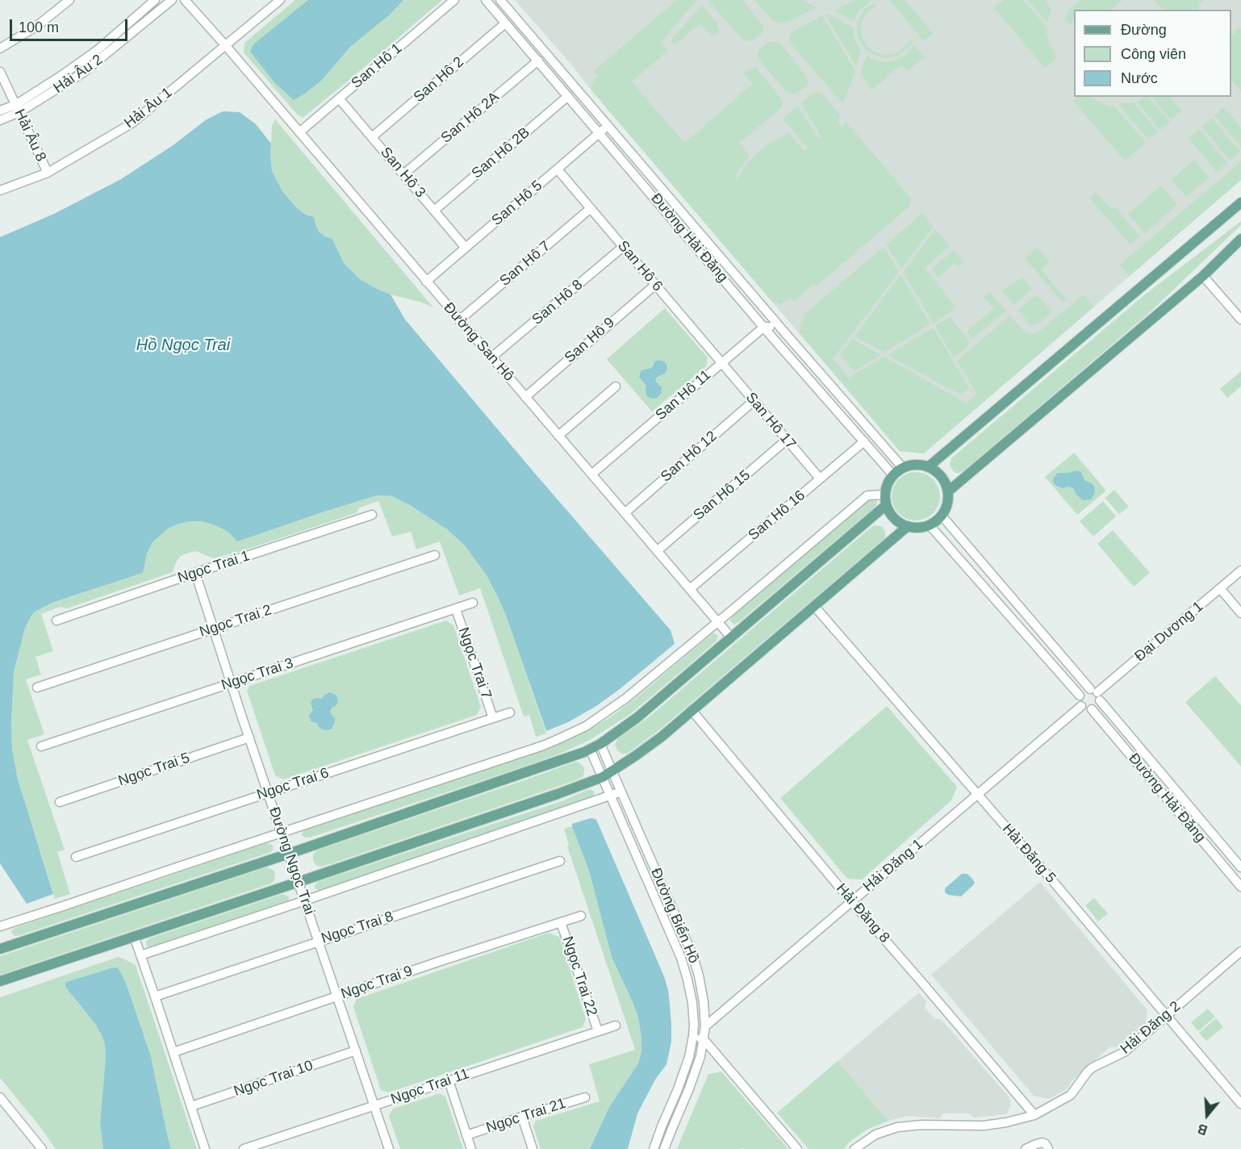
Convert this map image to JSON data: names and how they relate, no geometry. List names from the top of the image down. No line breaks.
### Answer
{"streets":{"street":["San Hô 1","Hải Âu 2","San Hô 2","Hải Âu 1","San Hô 2A","Hải Âu 8","San Hô 2B","San Hô 3","San Hô 5","Đường Hải Đăng","San Hô 7","San Hô 6","San Hô 8","San Hô 9","Đường San Hô","San Hô 11","San Hô 17","San Hô 12","San Hô 15","San Hô 16","Ngọc Trai 1","Ngọc Trai 2","Đại Dương 1","Ngọc Trai 7","Ngọc Trai 3","Ngọc Trai 5","Ngọc Trai 6","Hải Đăng 5","Đường Ngọc Trai","Hải Đăng 1","Hải Đăng 8","Đường Biển Hồ","Ngọc Trai 8","Ngọc Trai 22","Ngọc Trai 9","Hải Đăng 2","Ngọc Trai 10","Ngọc Trai 11","Ngọc Trai 21"]},"crossings":[["San Hô 1","San Hô 3"],["San Hô 1","Đường San Hô"],["Hải Âu 2","Hải Âu 8"],["San Hô 2","San Hô 3"],["San Hô 2","Đường Hải Đăng"],["Hải Âu 1","Hải Âu 8"],["Hải Âu 1","Đường San Hô"],["San Hô 2A","San Hô 3"],["San Hô 2A","Đường Hải Đăng"],["San Hô 2B","San Hô 3"],["San Hô 2B","Đường Hải Đăng"],["San Hô 3","San Hô 5"],["San Hô 5","Đường Hải Đăng"],["San Hô 5","San Hô 6"],["San Hô 5","Đường San Hô"],["Đường Hải Đăng","San Hô 11"],["Đường Hải Đăng","San Hô 16"],["Đường Hải Đăng","Đại Dương 1"],["Đường Hải Đăng","Hải Đăng 1"],["San Hô 7","San Hô 6"],["San Hô 7","Đường San Hô"],["San Hô 6","San Hô 8"],["San Hô 6","San Hô 9"],["San Hô 6","San Hô 11"],["San Hô 6","San Hô 17"],["San Hô 8","Đường San Hô"],["San Hô 9","Đường San Hô"],["Đường San Hô","San Hô 11"],["Đường San Hô","San Hô 12"],["Đường San Hô","San Hô 15"],["Đường San Hô","San Hô 16"],["San Hô 11","San Hô 17"],["San Hô 17","San Hô 12"],["San Hô 17","San Hô 15"],["San Hô 17","San Hô 16"],["Ngọc Trai 1","Đường Ngọc Trai"],["Ngọc Trai 2","Đường Ngọc Trai"],["Đại Dương 1","Hải Đăng 1"],["Ngọc Trai 7","Ngọc Trai 3"],["Ngọc Trai 7","Ngọc Trai 6"],["Ngọc Trai 3","Đường Ngọc Trai"],["Ngọc Trai 5","Đường Ngọc Trai"],["Ngọc Trai 6","Đường Ngọc Trai"],["Hải Đăng 5","Hải Đăng 1"],["Hải Đăng 5","Hải Đăng 2"],["Đường Ngọc Trai","Ngọc Trai 8"],["Đường Ngọc Trai","Ngọc Trai 9"],["Đường Ngọc Trai","Ngọc Trai 10"],["Đường Ngọc Trai","Ngọc Trai 11"],["Hải Đăng 1","Hải Đăng 8"],["Hải Đăng 1","Đường Biển Hồ"],["Hải Đăng 8","Hải Đăng 2"],["Ngọc Trai 22","Ngọc Trai 9"],["Ngọc Trai 22","Ngọc Trai 11"]],"water":["Hồ Ngọc Trai"],"legend":["Đường","Công viên","Nước"],"scale_bar":"100 m","north":"bottom"}
